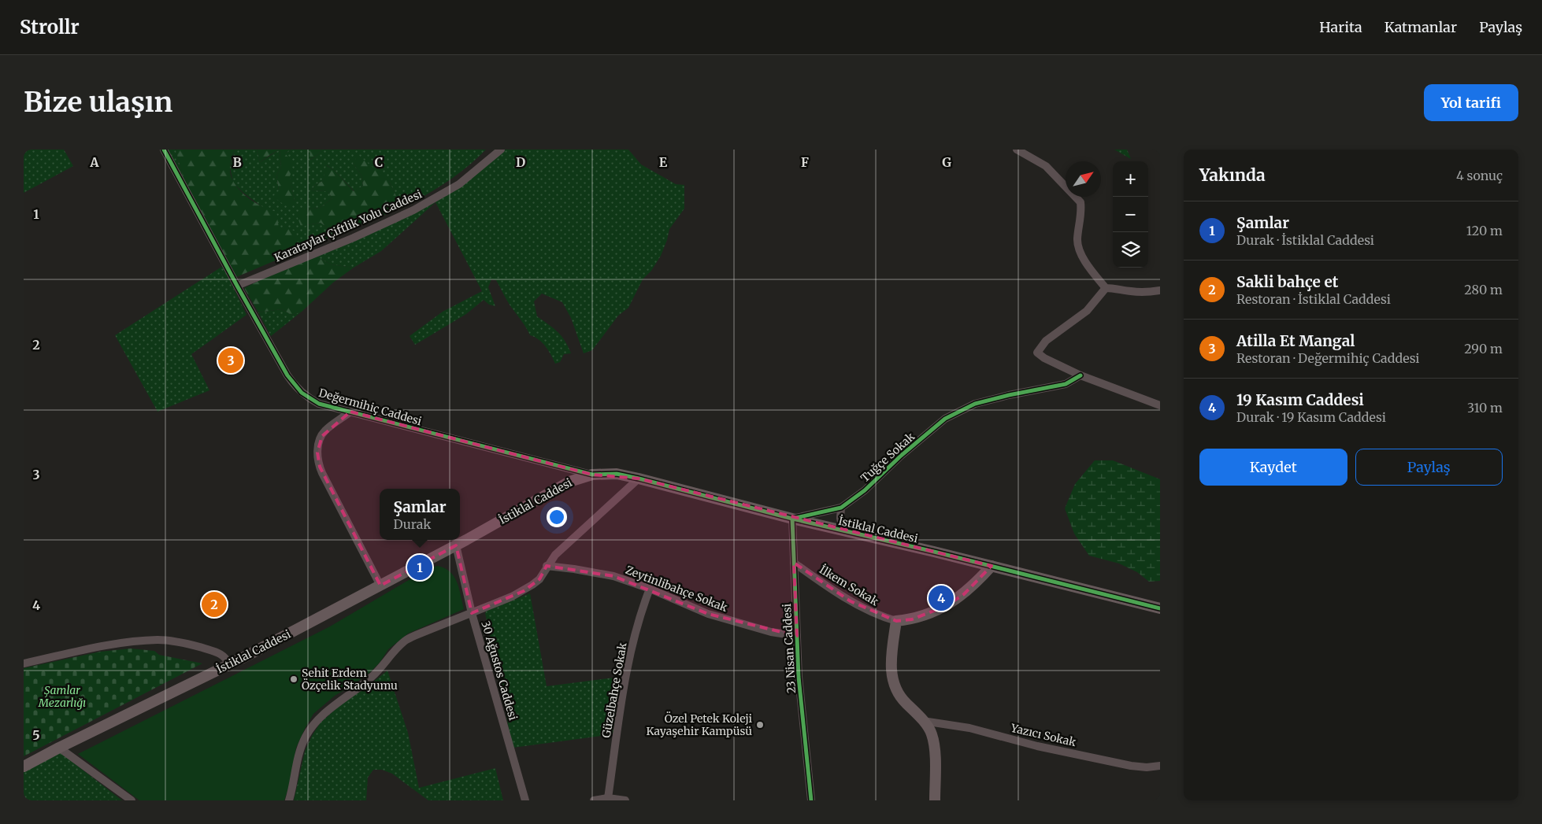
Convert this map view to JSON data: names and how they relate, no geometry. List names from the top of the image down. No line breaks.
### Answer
{"streets":{"main road":["İstiklal Caddesi"],"street":["Karataylar Çiftlik Yolu Caddesi","Değermihiç Caddesi","Tuğçe Sokak","İlkem Sokak","Zeytinlibahçe Sokak","23 Nisan Caddesi","30 Ağustos Caddesi","Güzelbahçe Sokak","Yazıcı Sokak"]},"crossings":[["Karataylar Çiftlik Yolu Caddesi","Değermihiç Caddesi"],["Değermihiç Caddesi","İstiklal Caddesi"],["Tuğçe Sokak","İstiklal Caddesi"],["Tuğçe Sokak","23 Nisan Caddesi"],["İstiklal Caddesi","23 Nisan Caddesi"],["İstiklal Caddesi","30 Ağustos Caddesi"],["İlkem Sokak","23 Nisan Caddesi"],["Zeytinlibahçe Sokak","23 Nisan Caddesi"],["Zeytinlibahçe Sokak","Güzelbahçe Sokak"]],"parks":["Şamlar Mezarlığı"],"places":["Şehit Erdem Özçelik Stadyumu","Özel Petek Koleji Kayaşehir Kampüsü"],"north":"top right","page":{"header":"Strollr","nav":["Harita","Katmanlar","Paylaş"],"buttons":["Yol tarifi",["Kaydet","Paylaş"]],"title":"Bize ulaşın","heading":["Yakında","4 sonuç"],"map_buttons":["+","−"],"list":[{"mark":"1","name":"Şamlar","note":"Durak · İstiklal Caddesi","value":"120 m"},{"mark":"2","name":"Sakli bahçe et","note":"Restoran · İstiklal Caddesi","value":"280 m"},{"mark":"3","name":"Atilla Et Mangal","note":"Restoran · Değermihiç Caddesi","value":"290 m"},{"mark":"4","name":"19 Kasım Caddesi","note":"Durak · 19 Kasım Caddesi","value":"310 m"}],"pins":["3","1","4","2"],"popup":["Şamlar","Durak"]},"grid":{"columns":["A","B","C","D","E","F","G"],"rows":["1","2","3","4","5"]}}
